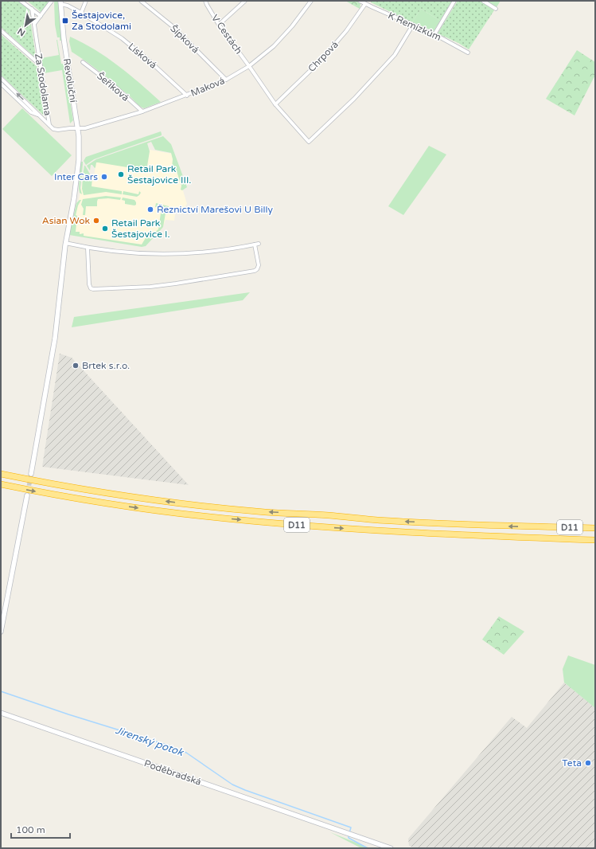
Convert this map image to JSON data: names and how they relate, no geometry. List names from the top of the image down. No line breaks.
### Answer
{"streets":{"highway":["D11"],"street":["K Remízkům","V Cestách","Šípková","Lísková","Chrpová","Revoluční","Za Stodolama","Šeříková","Maková","Poděbradská"]},"crossings":[["K Remízkům","V Cestách"],["K Remízkům","Chrpová"],["V Cestách","Chrpová"],["V Cestách","Maková"],["Šípková","Maková"],["Lísková","Revoluční"],["Lísková","Maková"],["Revoluční","Maková"],["Za Stodolama","Maková"],["Šeříková","Maková"]],"water":["Jirenský potok"],"places":{"transit":["Šestajovice, Za Stodolami"],"other":["Retail Park Šestajovice III.","Inter Cars","Řeznictví Marešovi U Billy","Asian Wok","Retail Park Šestajovice I.","Brtek s.r.o.","Teta"]},"scale_bar":"100 m","north":"bottom left"}
